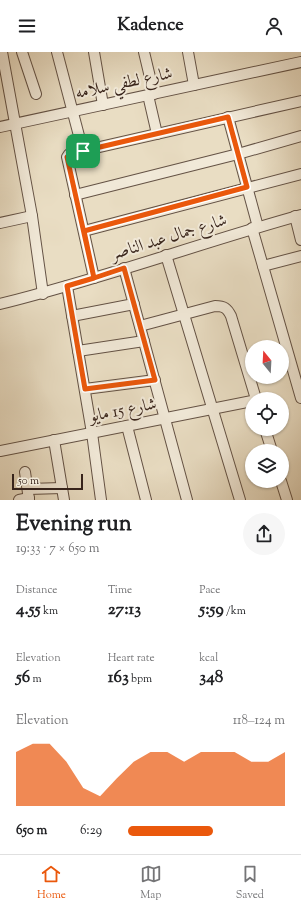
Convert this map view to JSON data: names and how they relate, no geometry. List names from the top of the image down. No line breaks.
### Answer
{"streets":{"street":["شارع لطفي سلامه","شارع جمال عبد الناصر","شارع 15 مايو"]},"scale_bar":"50 m","north":"top","page":{"header":"Kadence","scale":"50 m","heading":["Evening run","19:33 · 7 × 650 m"],"stats":[["Distance","4.55 km"],["Time","27:13"],["Pace","5:59 /km"],["Elevation","56 m"],["Heart rate","163 bpm"],["kcal","348"]],"chart":["Elevation","118–124 m"],"list":[{"name":"650 m","note":"6:29"}],"tabs":["Home","Map","Saved"]}}
